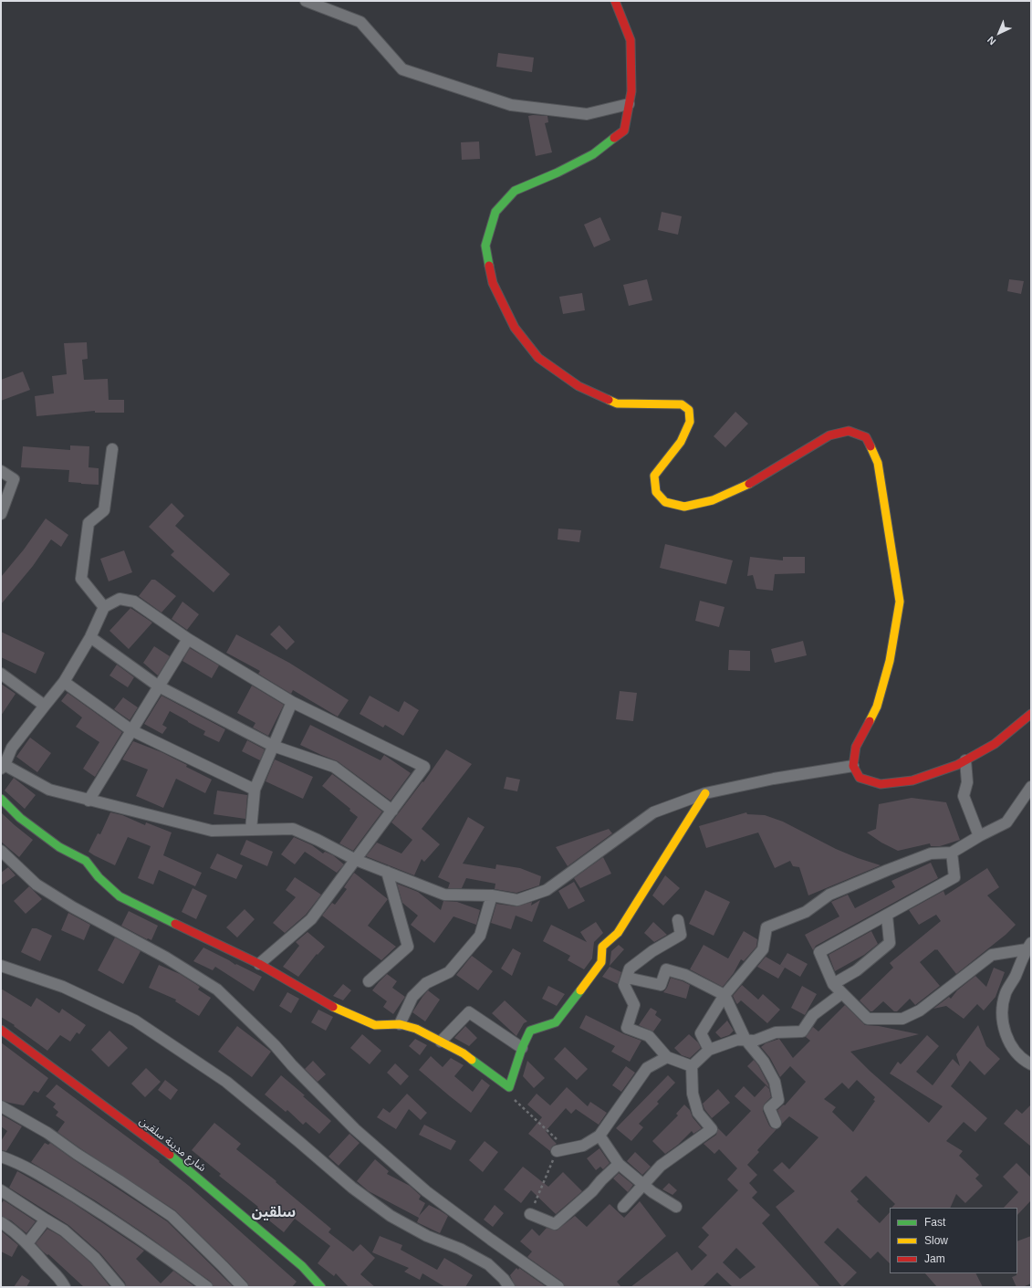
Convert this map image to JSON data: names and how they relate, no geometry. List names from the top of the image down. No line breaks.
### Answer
{"streets":{"street":["شارع مدينة سلقين"]},"districts":["سلقين"],"legend":["Fast","Slow","Jam"],"north":"bottom left"}
